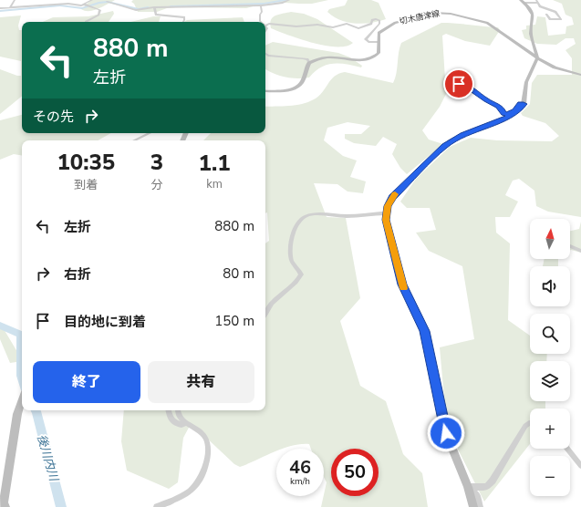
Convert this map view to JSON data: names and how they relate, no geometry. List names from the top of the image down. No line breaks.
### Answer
{"streets":{"main road":["切木唐津線"]},"water":["後川内川"],"north":"top","page":{"turn":["880 m","左折"],"then":"その先","eta":["10:35","到着","3","分","1.1","km"],"list":[{"name":"左折","value":"880 m"},{"name":"右折","value":"80 m"},{"name":"目的地に到着","value":"150 m"}],"map_buttons":["+","−"],"buttons":["終了","共有"],"speed":"46 km/h","limit":"50"}}
